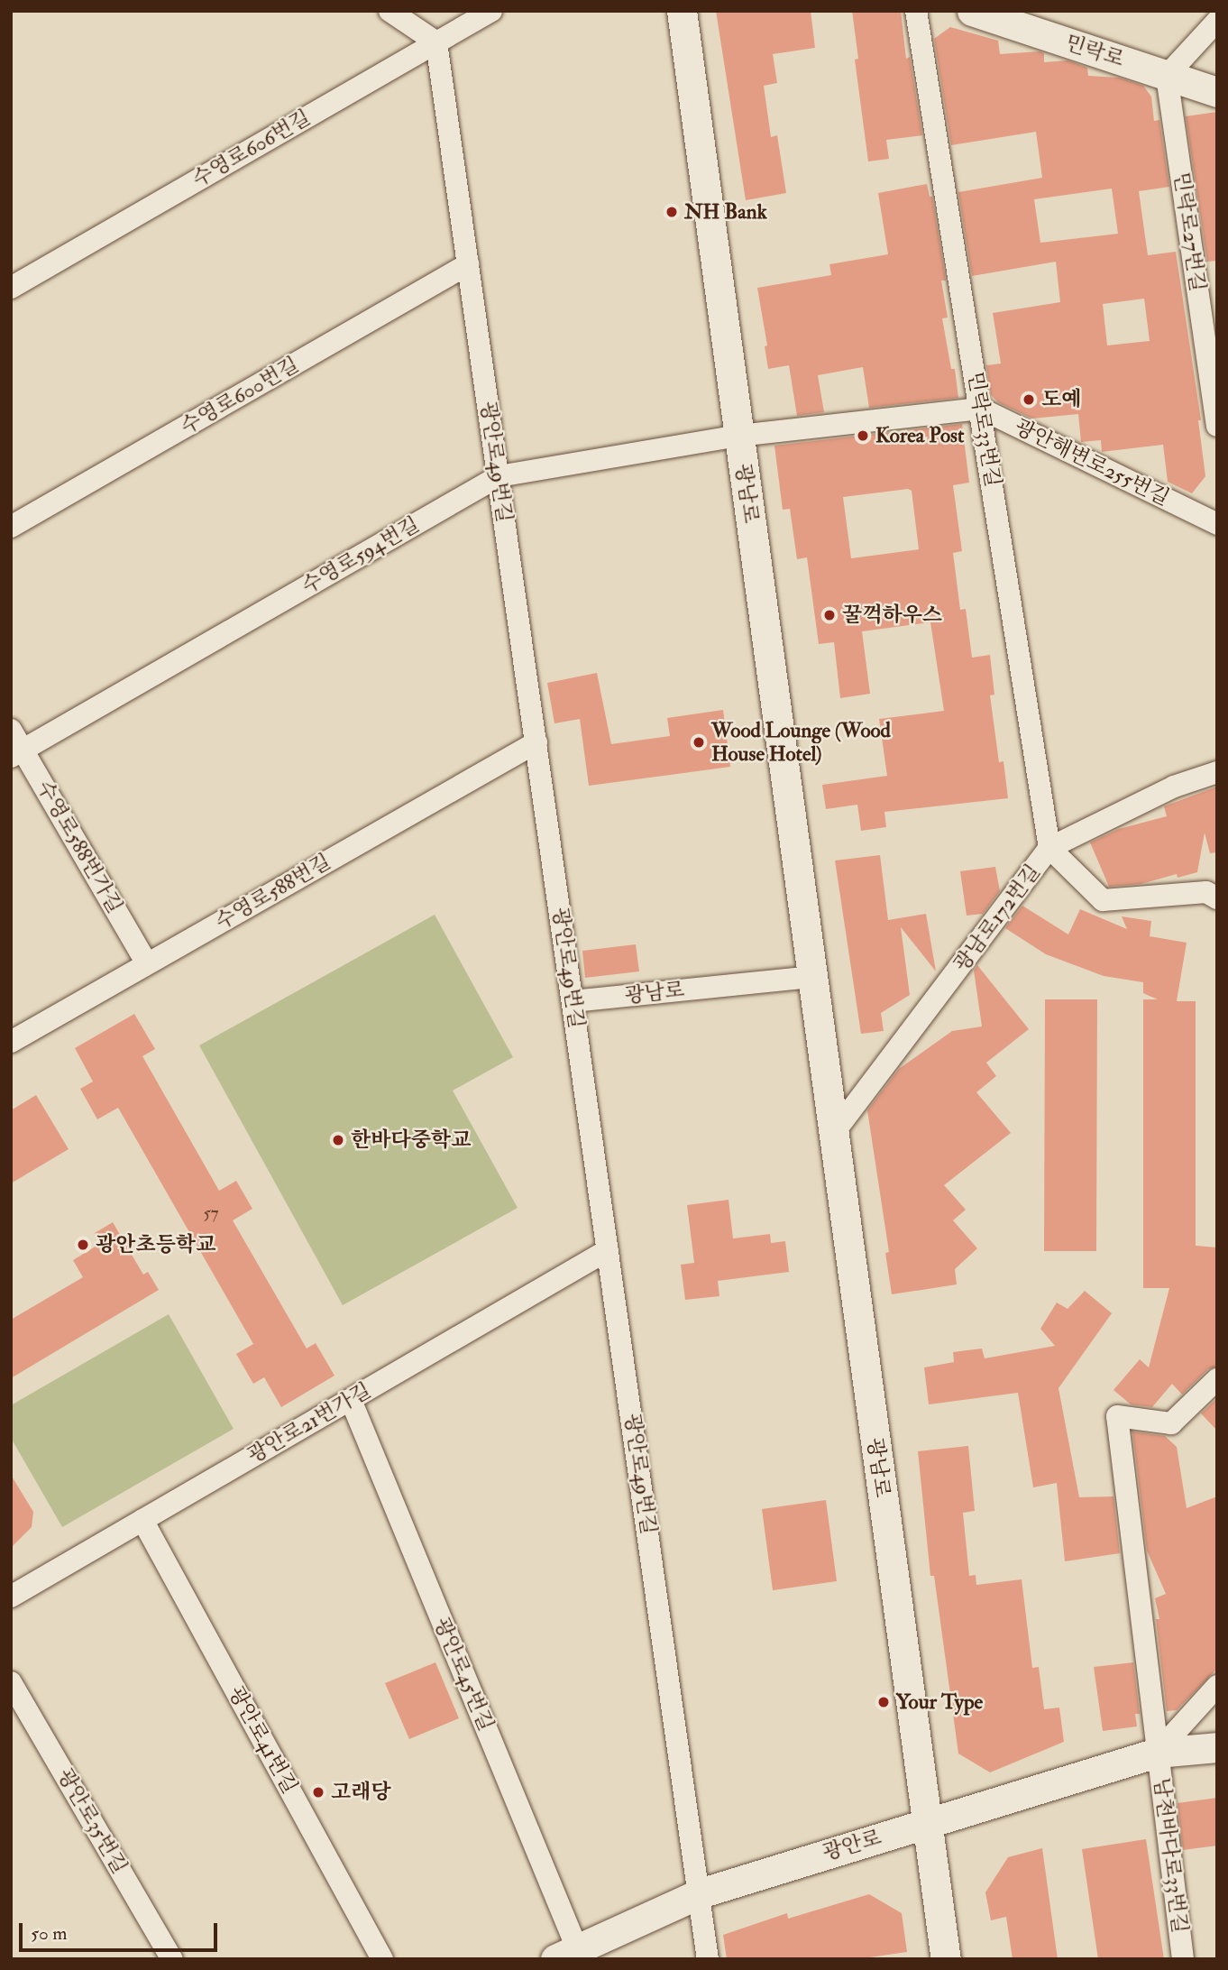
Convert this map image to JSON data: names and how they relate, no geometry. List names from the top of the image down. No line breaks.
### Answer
{"streets":{"main road":["민락로","광남로","광안로"],"street":["수영로606번길","민락로27번길","수영로600번길","민락로33번길","광안로49번길","광안해변로255번길","수영로594번길","수영로588번가길","수영로588번길","광남로172번길","광안로21번가길","광안로45번길","광안로41번길","광안로35번길","남천바다로33번길"]},"crossings":[["민락로","민락로27번길"],["수영로606번길","광안로49번길"],["수영로600번길","광안로49번길"],["민락로33번길","광안해변로255번길"],["민락로33번길","광남로172번길"],["광안로49번길","광남로"],["광안로49번길","수영로594번길"],["광안로49번길","수영로588번길"],["광안로49번길","광안로21번가길"],["광안로49번길","광안로"],["광남로","수영로594번길"],["광남로","광남로172번길"],["광남로","광안로"],["수영로594번길","수영로588번가길"],["수영로588번가길","수영로588번길"],["광안로21번가길","광안로45번길"],["광안로21번가길","광안로41번길"],["광안로45번길","광안로"],["광안로","남천바다로33번길"]],"places":["NH Bank","도예","Korea Post","꿀꺽하우스","Wood Lounge (Wood House Hotel)","한바다중학교","광안초등학교","Your Type","고래당"],"house_numbers":["57"],"scale_bar":"50 m"}
